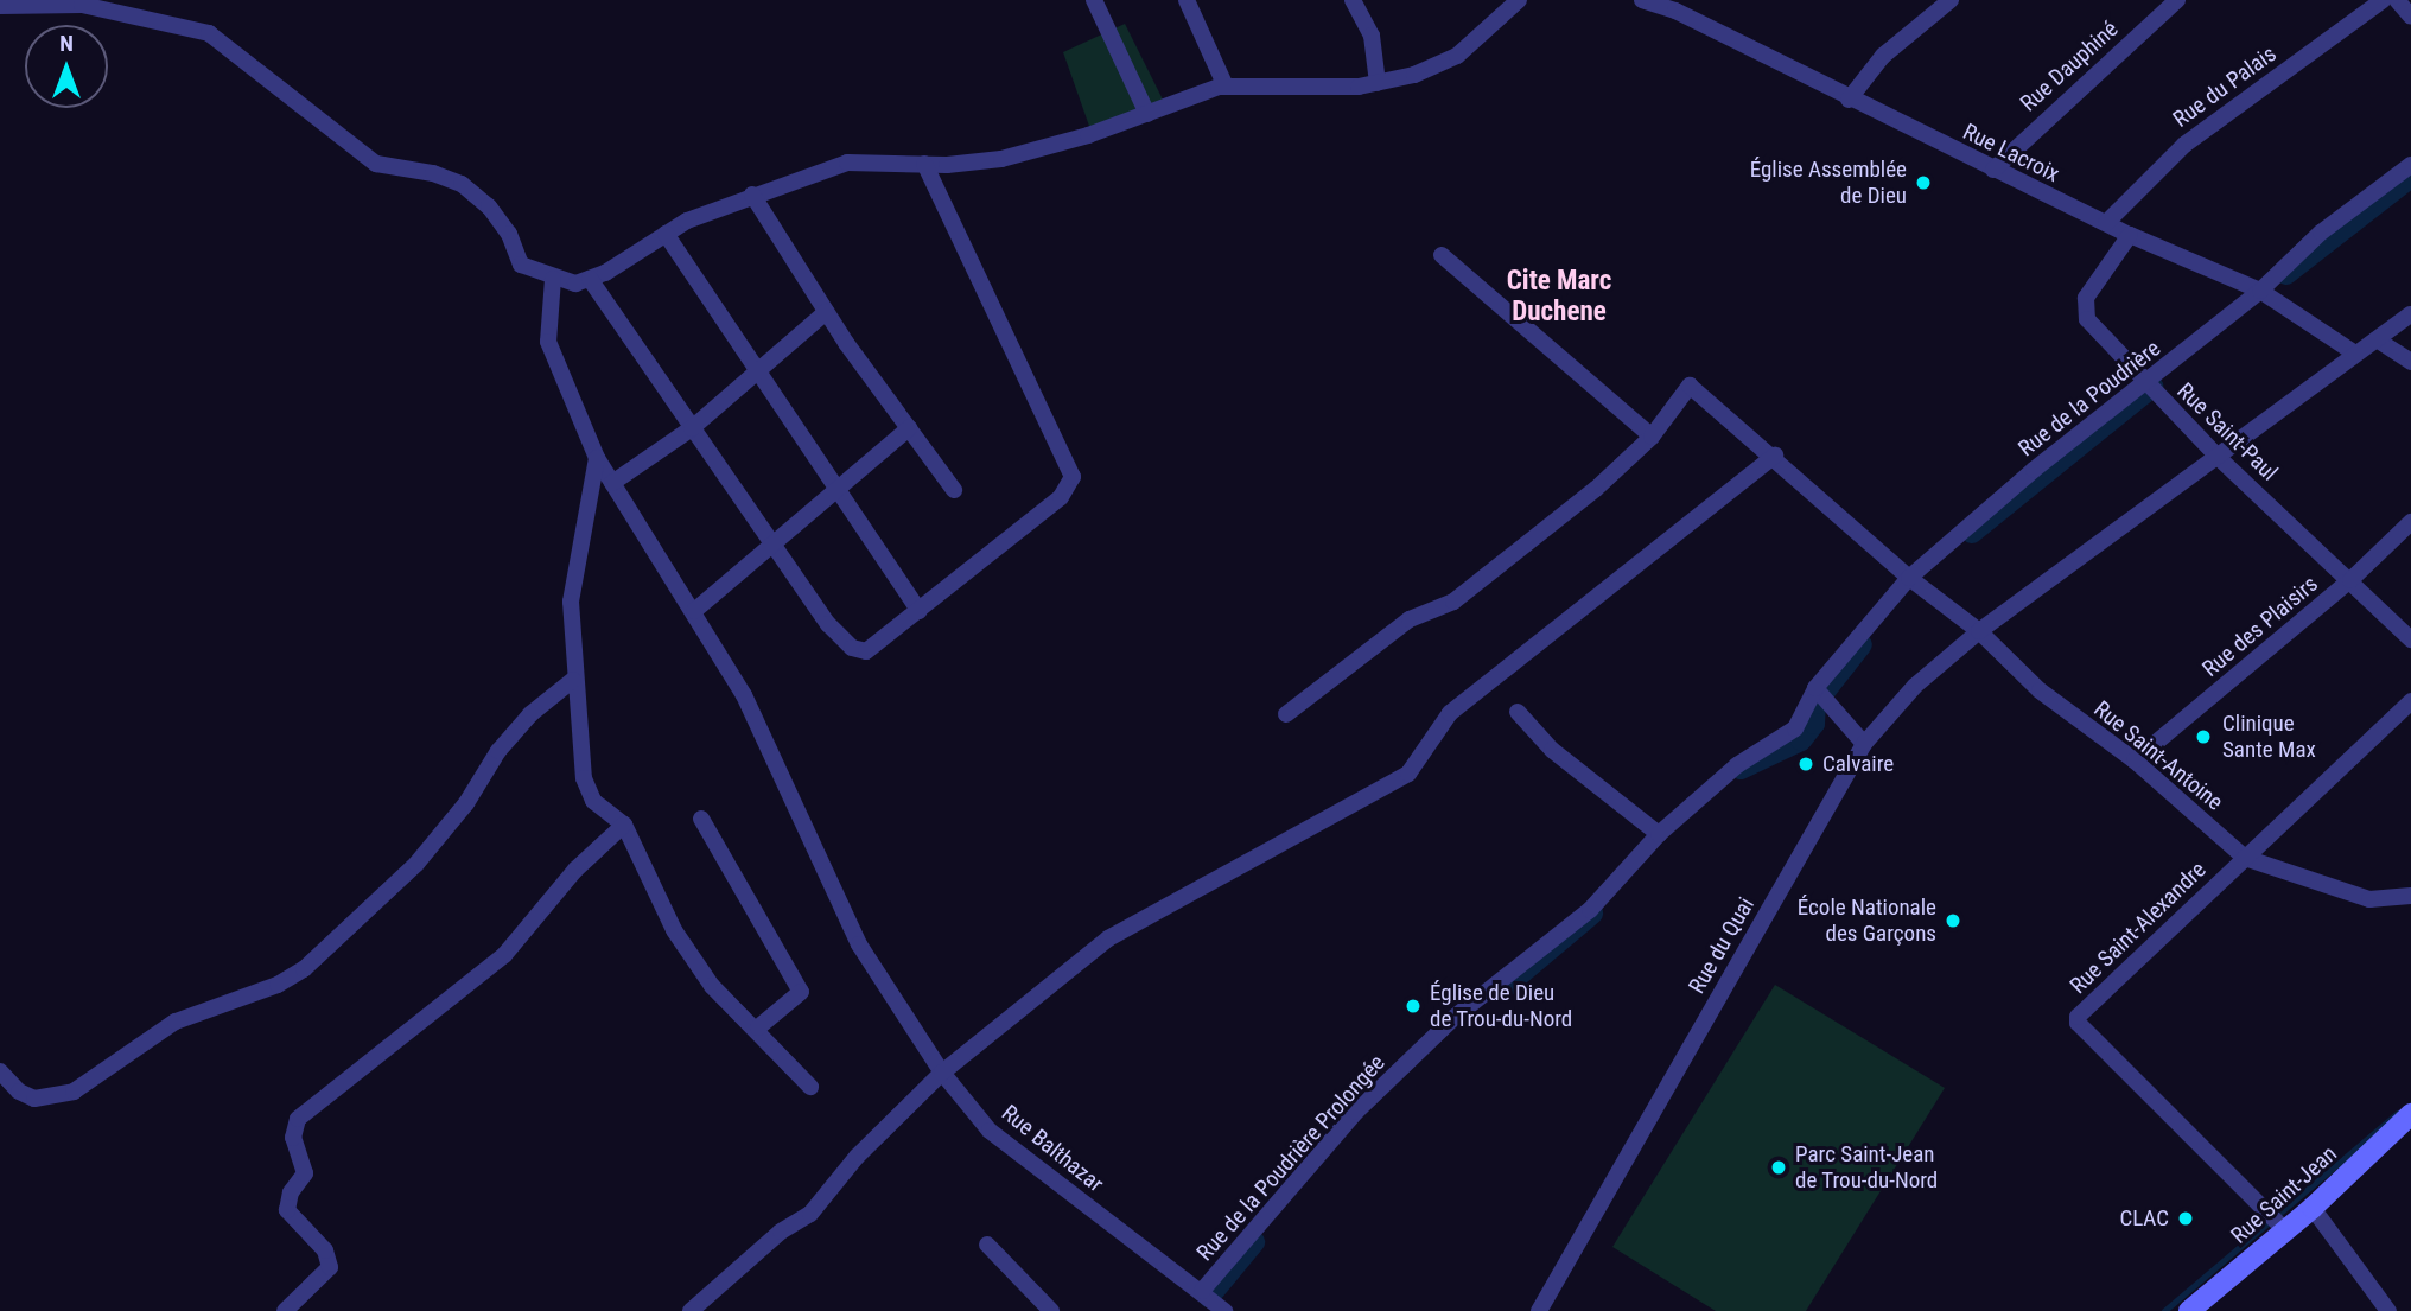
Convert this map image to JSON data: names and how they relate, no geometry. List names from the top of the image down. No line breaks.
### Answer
{"streets":{"street":["Rue Dauphiné","Rue du Palais","Rue Lacroix","Rue de la Poudrière","Rue Saint-Paul","Rue des Plaisirs","Rue Saint-Antoine","Rue Saint-Alexandre","Rue du Quai","Rue Balthazar","Rue de la Poudrière Prolongée","Rue Saint-Jean"]},"crossings":[["Rue Dauphiné","Rue Lacroix"],["Rue du Palais","Rue Lacroix"],["Rue Lacroix","Rue de la Poudrière"],["Rue Lacroix","Rue Saint-Paul"],["Rue Lacroix","Rue du Quai"],["Rue de la Poudrière","Rue Saint-Paul"],["Rue de la Poudrière","Rue Saint-Antoine"],["Rue de la Poudrière","Rue de la Poudrière Prolongée"],["Rue Saint-Paul","Rue des Plaisirs"],["Rue Saint-Paul","Rue du Quai"],["Rue des Plaisirs","Rue Saint-Antoine"],["Rue Saint-Antoine","Rue Saint-Alexandre"],["Rue Saint-Antoine","Rue du Quai"],["Rue Saint-Alexandre","Rue Saint-Jean"],["Rue Balthazar","Rue de la Poudrière Prolongée"]],"districts":["Cite Marc Duchene"],"places":["Église Assemblée de Dieu","Clinique Sante Max","Calvaire","École Nationale des Garçons","Église de Dieu de Trou-du-Nord","Parc Saint-Jean de Trou-du-Nord","CLAC"],"north":"top"}
